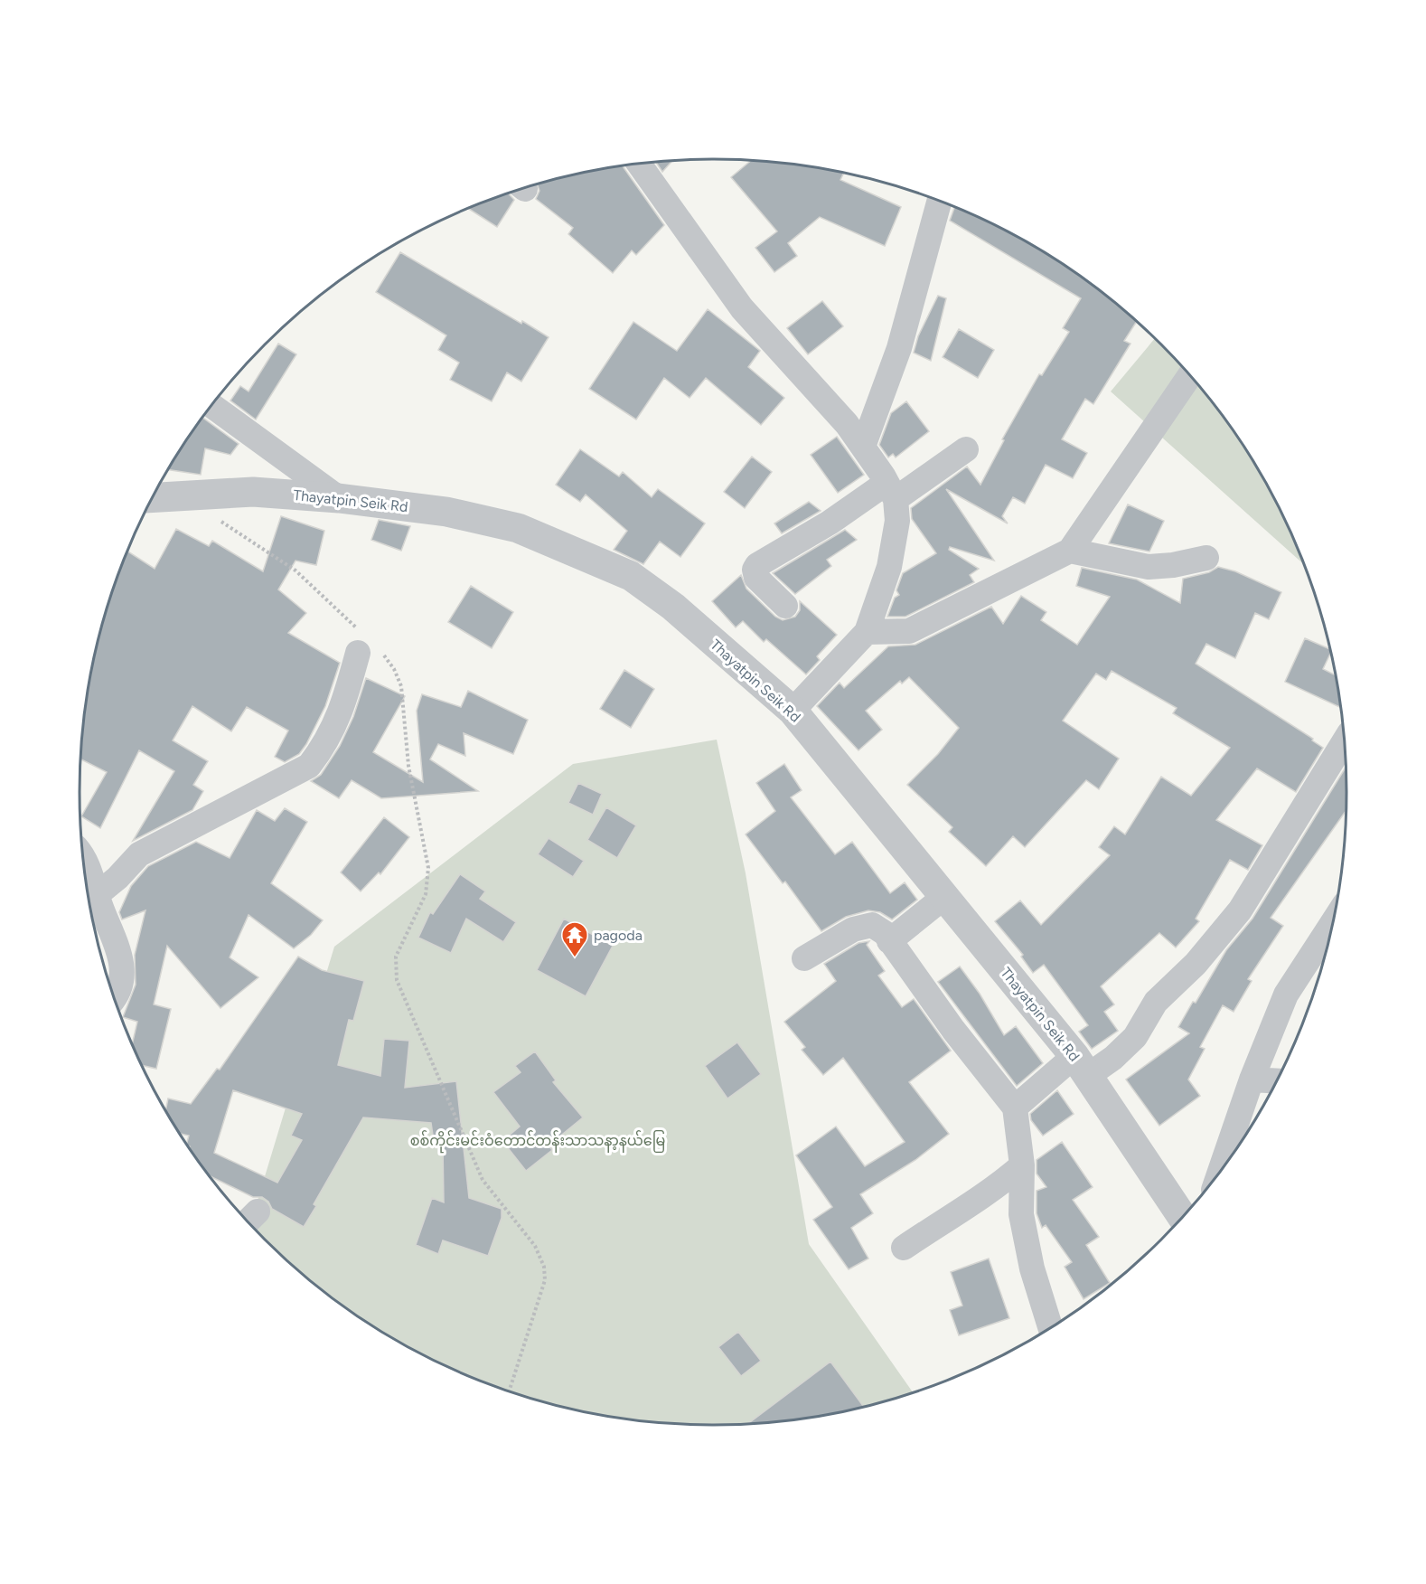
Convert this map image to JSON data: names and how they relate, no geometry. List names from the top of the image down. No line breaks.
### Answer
{"streets":{"street":["Thayatpin Seik Rd"]},"parks":["စစ်ကိုင်းမင်းဝံတောင်တန်းသာသနာ့နယ်မြေ"],"places":{"temple":["pagoda"]}}
